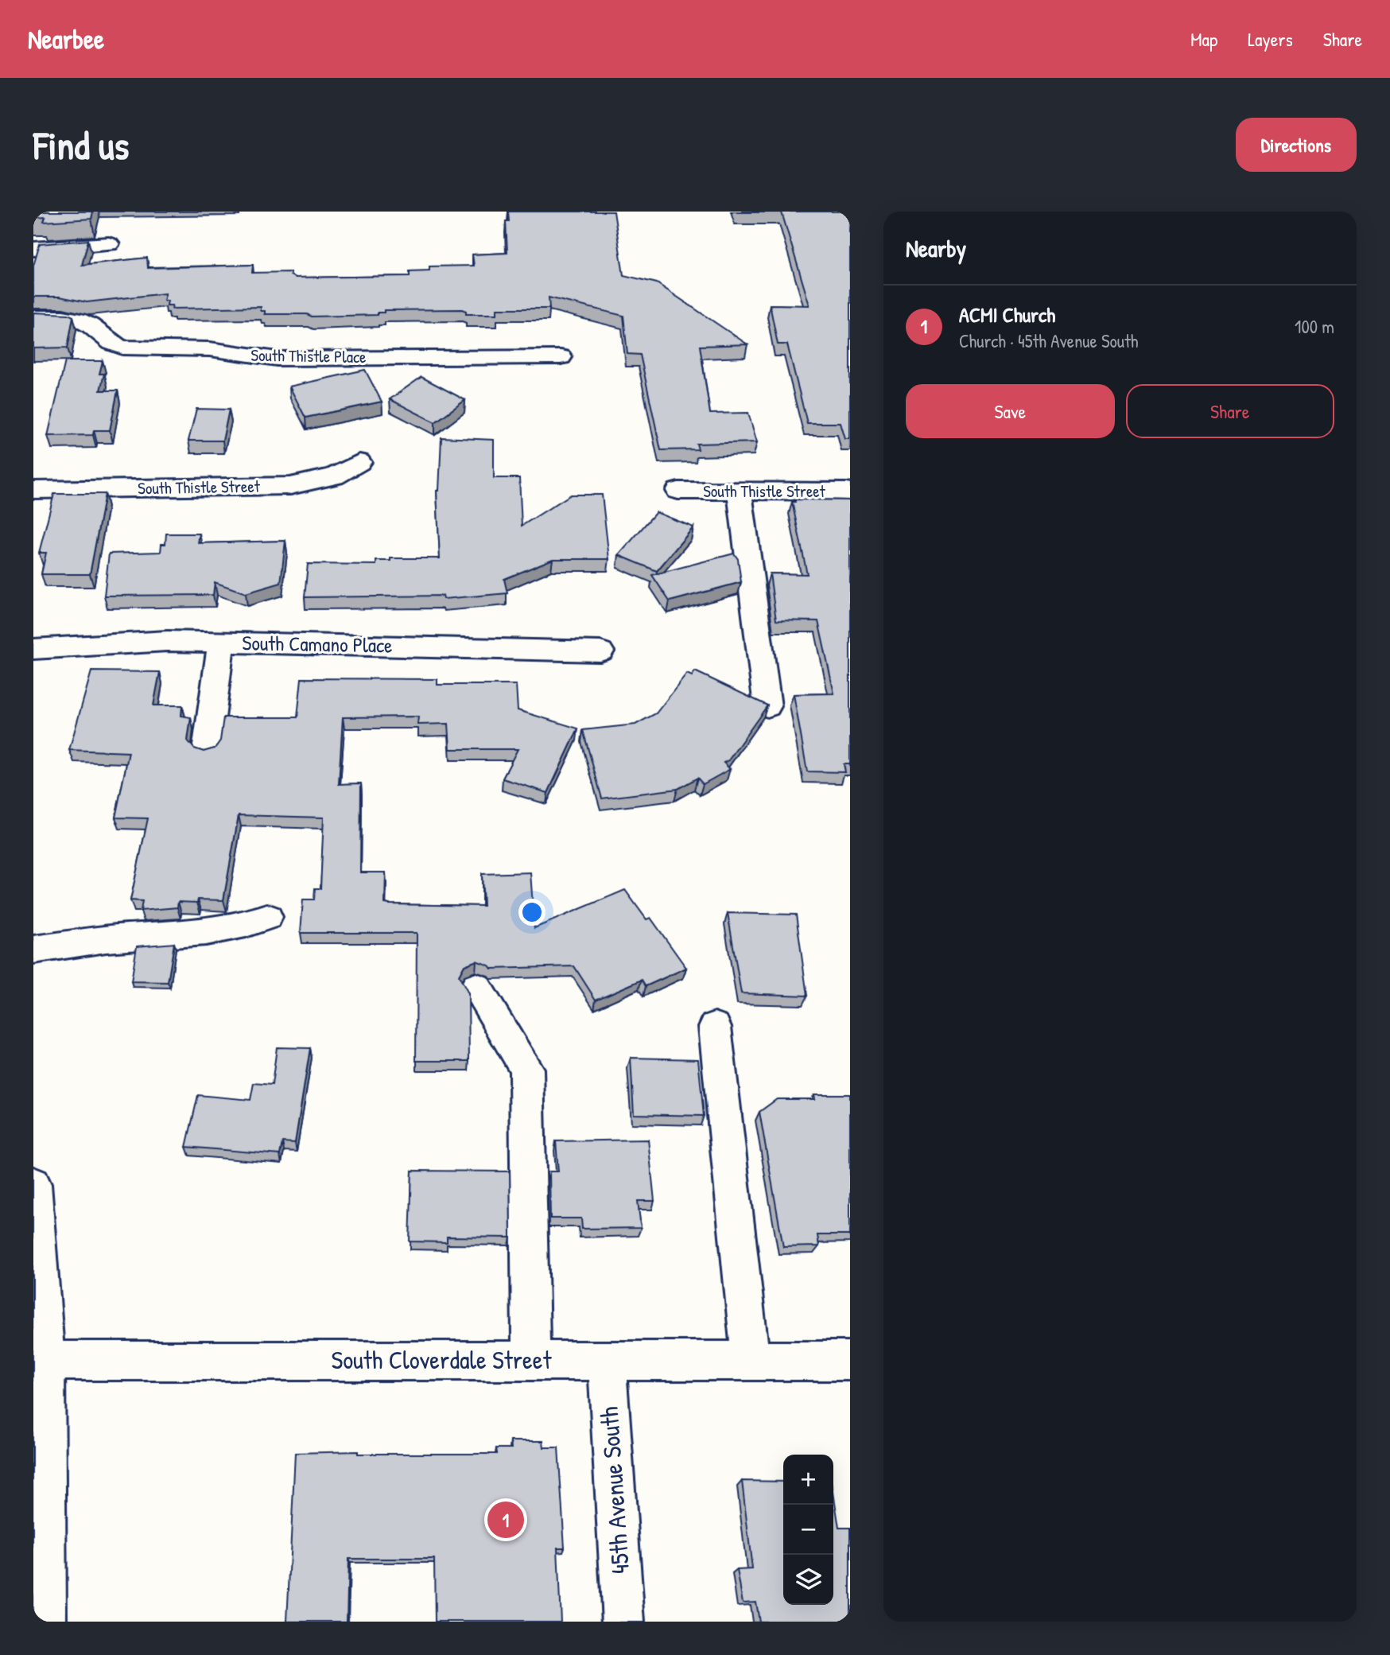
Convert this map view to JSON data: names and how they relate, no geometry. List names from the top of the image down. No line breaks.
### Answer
{"streets":{"street":["South Thistle Place","South Thistle Street","South Camano Place","South Cloverdale Street","45th Avenue South"]},"crossings":[["South Cloverdale Street","45th Avenue South"]],"page":{"header":"Nearbee","nav":["Map","Layers","Share"],"buttons":["Directions",["Save","Share"]],"title":"Find us","heading":"Nearby","list":[{"mark":"1","name":"ACMI Church","note":"Church · 45th Avenue South","value":"100 m"}],"map_buttons":["+","−"],"pins":"1"}}
